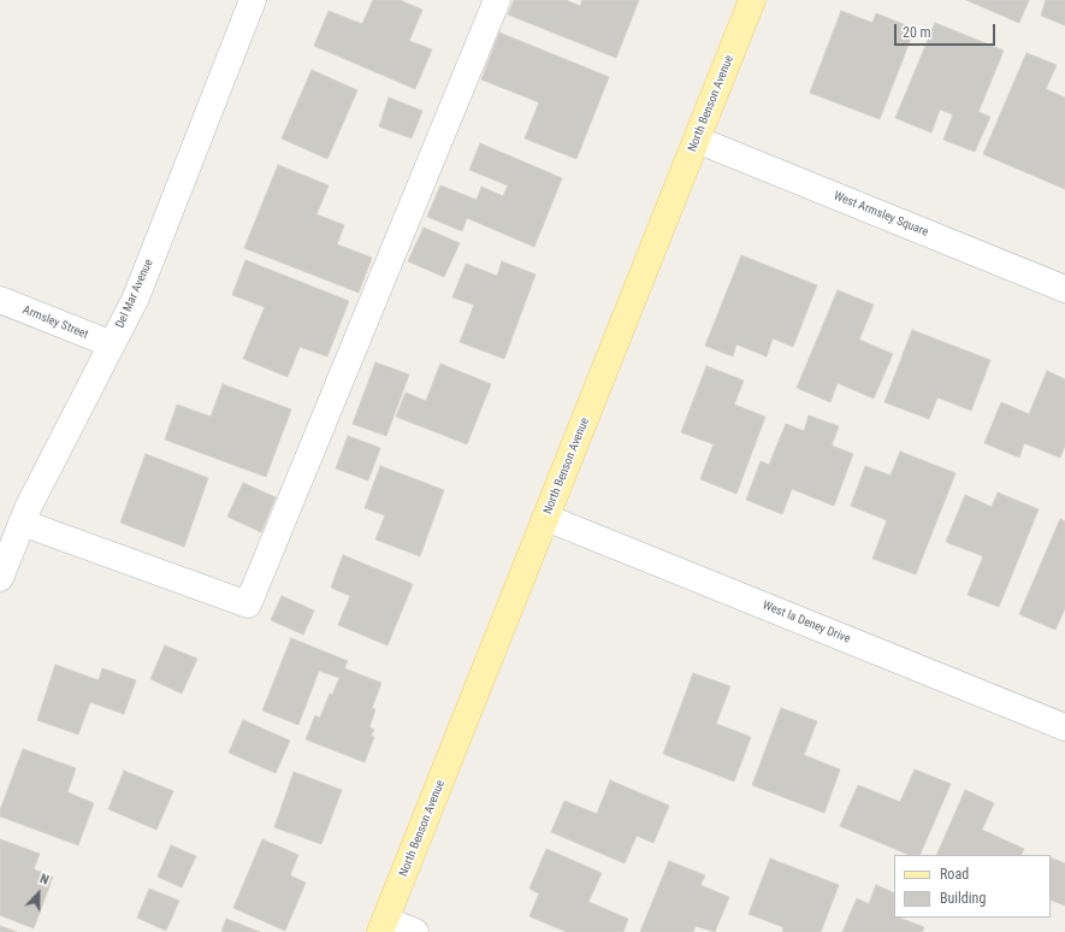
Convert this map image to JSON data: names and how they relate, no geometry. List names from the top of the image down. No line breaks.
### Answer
{"streets":{"main road":["North Benson Avenue"],"street":["West Armsley Square","Del Mar Avenue","Armsley Street","West la Deney Drive"]},"crossings":[["North Benson Avenue","West Armsley Square"],["North Benson Avenue","West la Deney Drive"],["Del Mar Avenue","Armsley Street"]],"legend":["Road","Building"],"scale_bar":"20 m","north":"top"}
